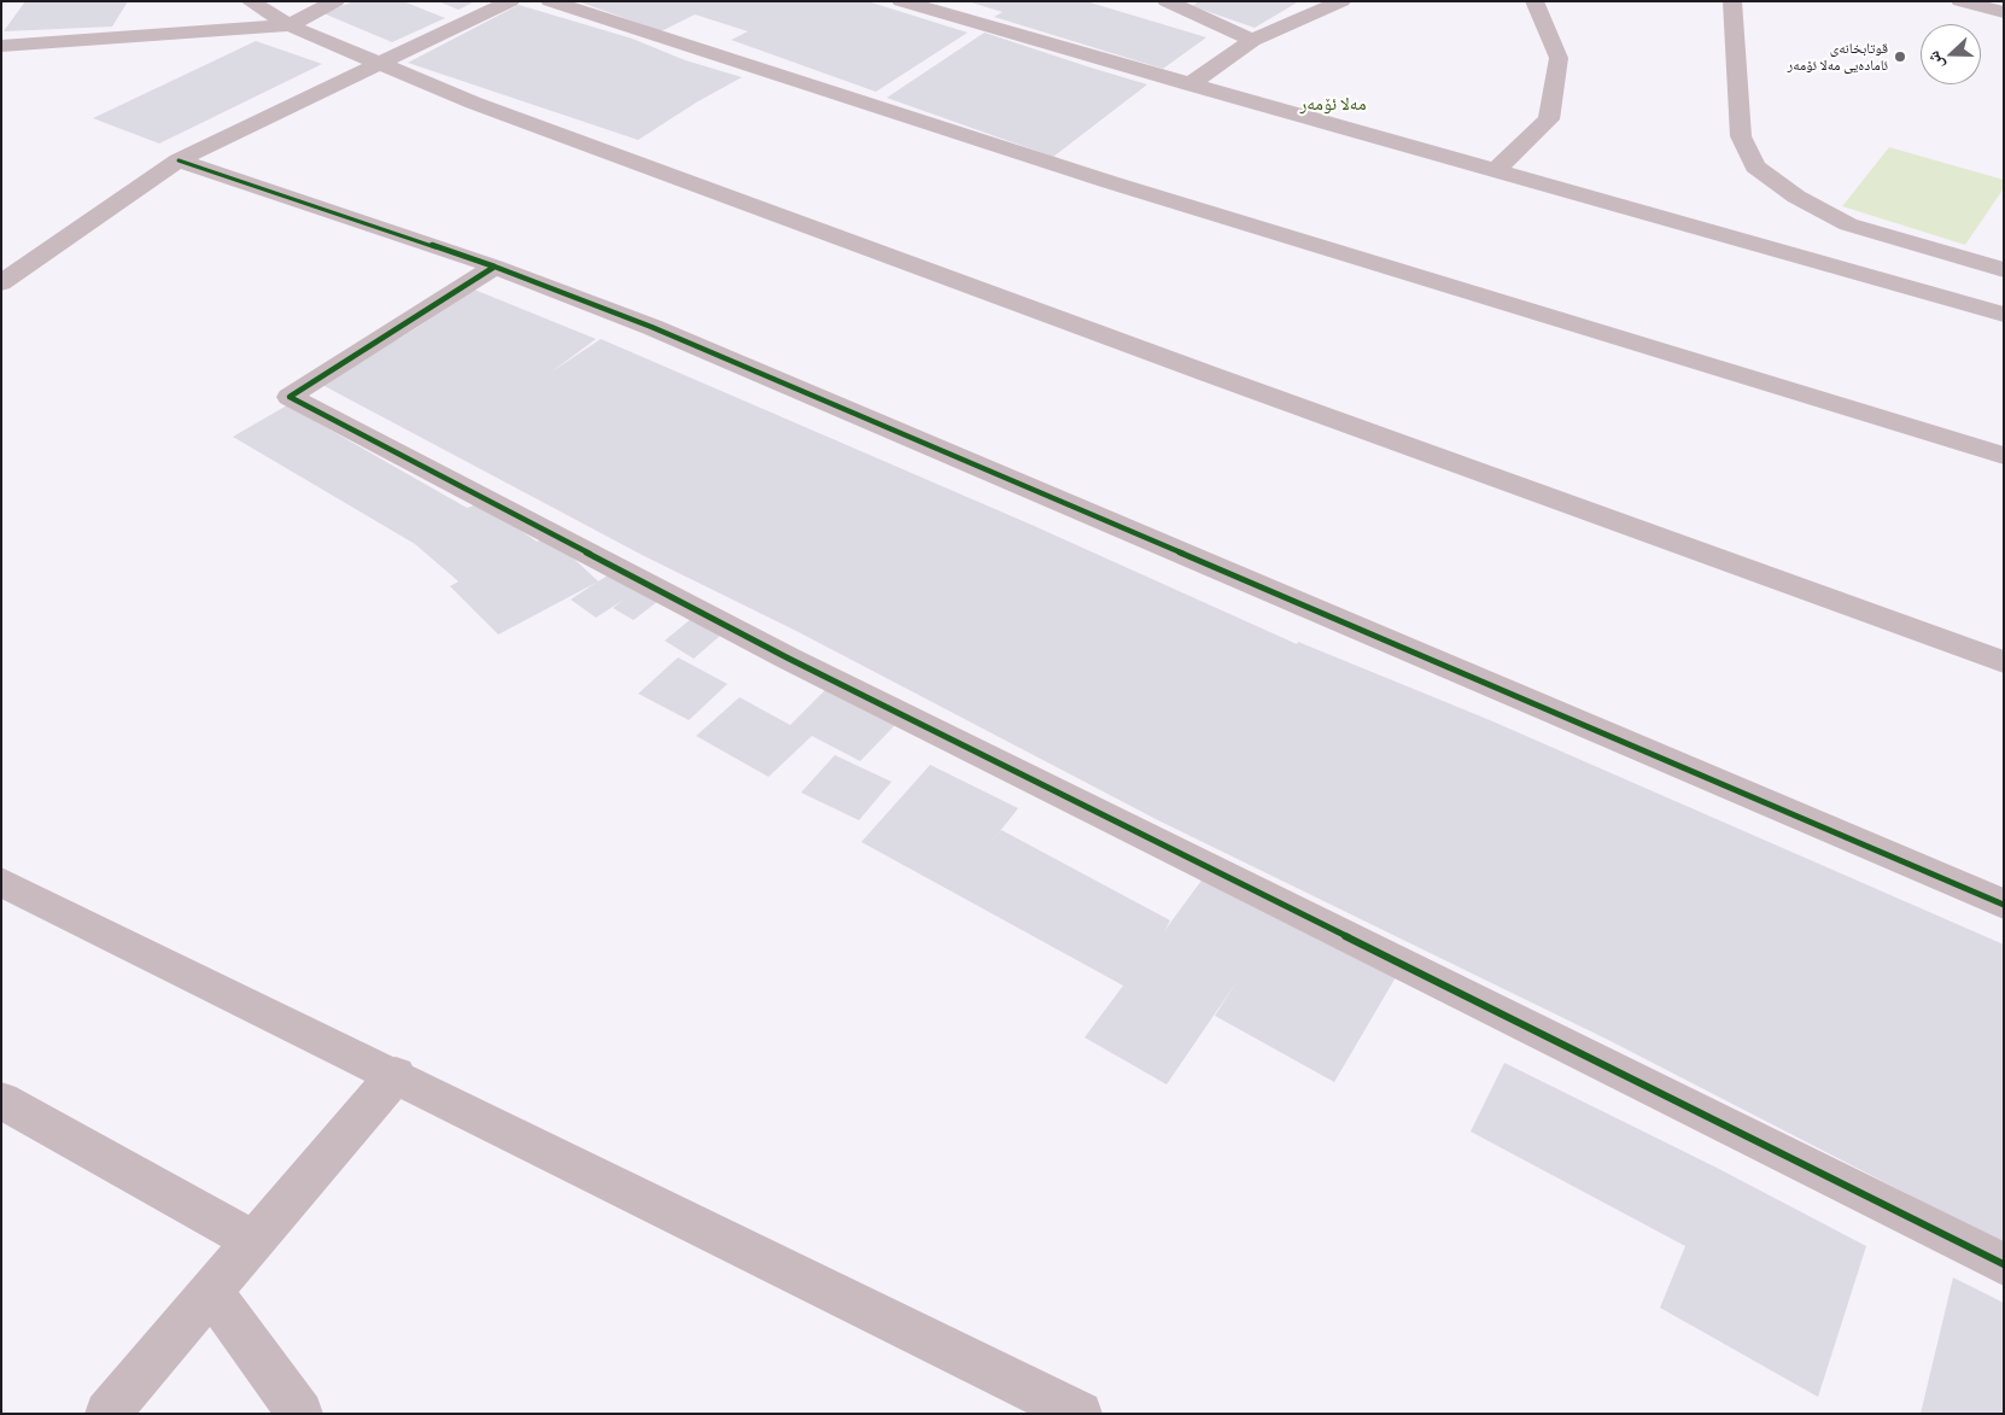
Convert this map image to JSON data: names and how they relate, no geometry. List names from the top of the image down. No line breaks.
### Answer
{"districts":["مەلا ئۆمەر"],"places":["قوتابخانەی ئامادەیی مەلا ئۆمەر"],"north":"left"}
